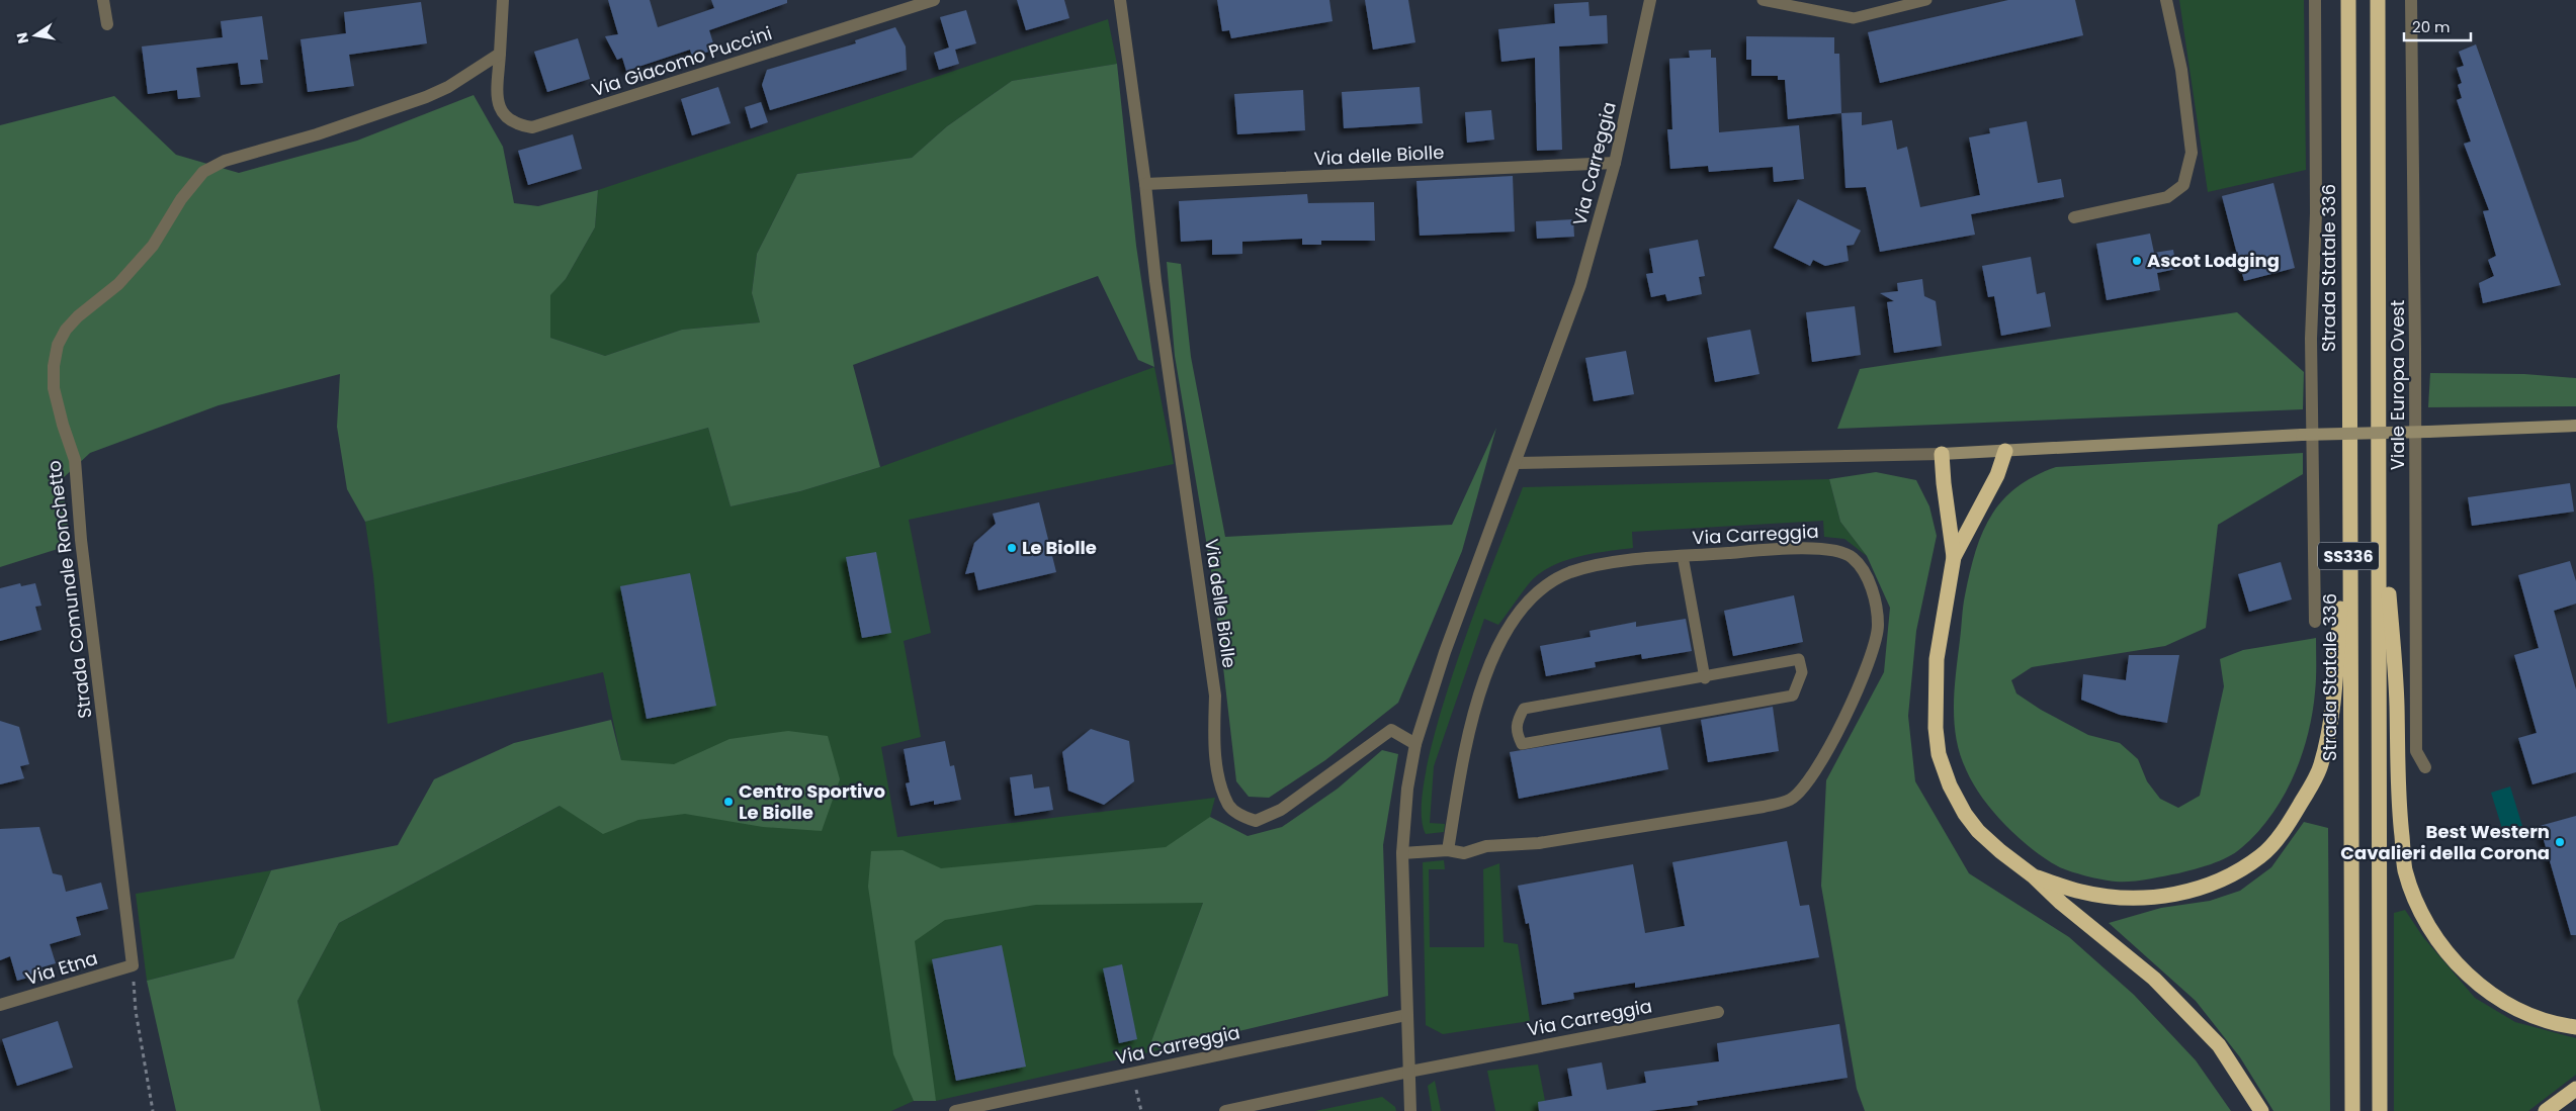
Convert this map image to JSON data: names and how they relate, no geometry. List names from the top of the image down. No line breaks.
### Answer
{"streets":{"highway":["Strada Statale 336","SS336"],"street":["Via Giacomo Puccini","Via delle Biolle","Via Carreggia","Viale Europa Ovest","Strada Comunale Ronchetto","Via Etna"]},"crossings":[["Via Giacomo Puccini","Strada Comunale Ronchetto"],["Via delle Biolle","Via Carreggia"],["Strada Comunale Ronchetto","Via Etna"]],"places":["Ascot Lodging","Le Biolle","Centro Sportivo Le Biolle","Best Western Cavalieri della Corona"],"scale_bar":"20 m","north":"left"}
